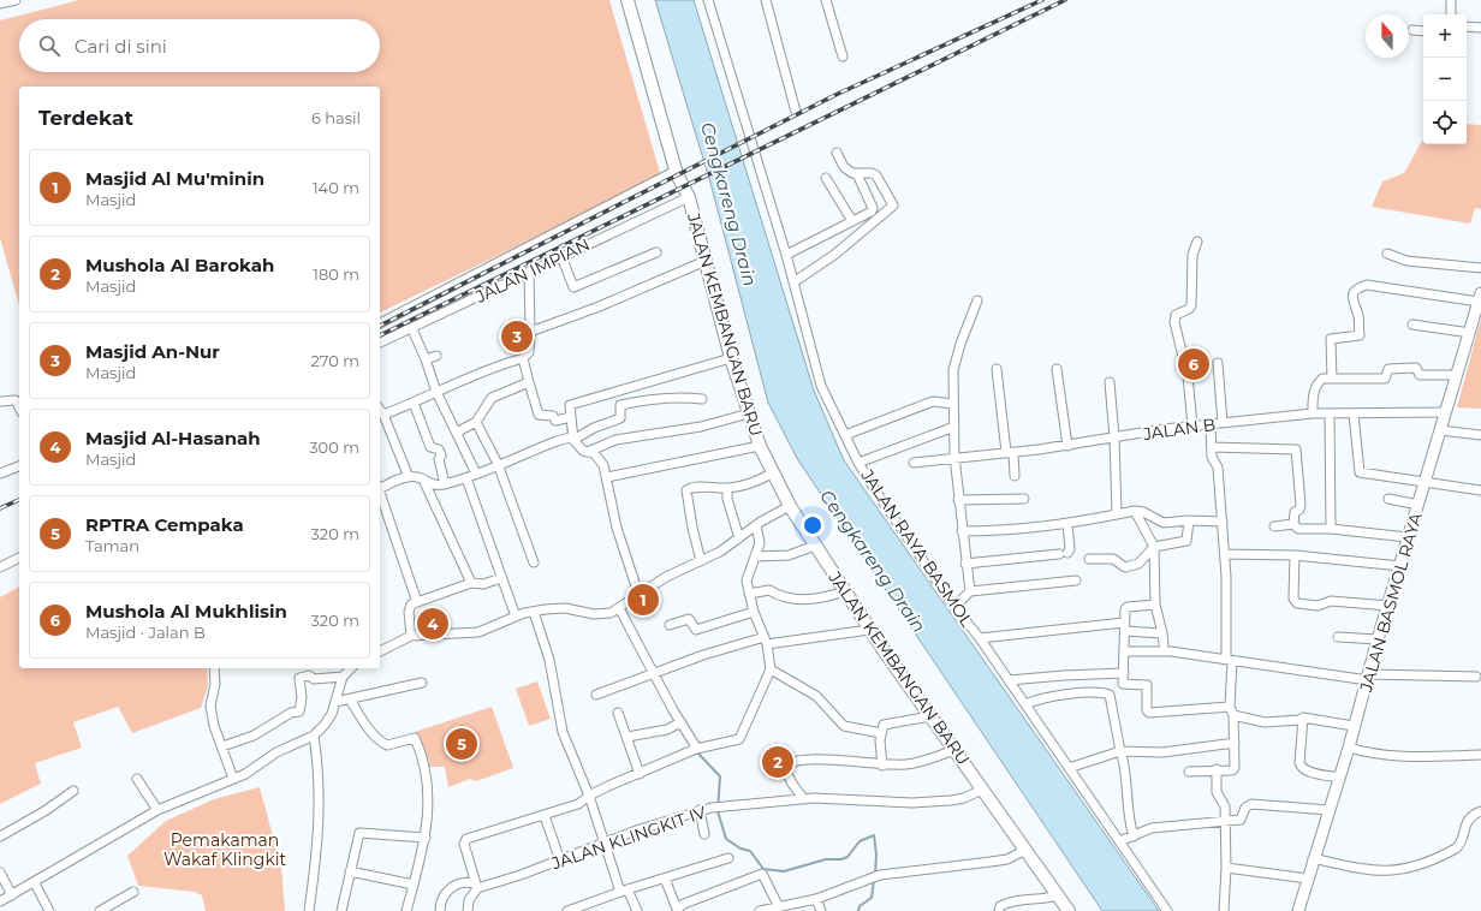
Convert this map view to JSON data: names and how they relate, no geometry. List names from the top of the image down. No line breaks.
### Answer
{"streets":{"main road":["JALAN KEMBANGAN BARU"],"street":["JALAN IMPIAN","JALAN B","JALAN RAYA BASMOL","JALAN BASMOL RAYA","JALAN KLINGKIT IV"]},"crossings":[["JALAN IMPIAN","JALAN KEMBANGAN BARU"],["JALAN KEMBANGAN BARU","JALAN KLINGKIT IV"],["JALAN B","JALAN BASMOL RAYA"]],"water":["Cengkareng Drain"],"parks":["Pemakaman Wakaf Klingkit"],"north":"top","page":{"map_buttons":["+","−"],"search":"Cari di sini","heading":["Terdekat","6 hasil"],"list":[{"mark":"1","name":"Masjid Al Mu'minin","note":"Masjid","value":"140 m"},{"mark":"2","name":"Mushola Al Barokah","note":"Masjid","value":"180 m"},{"mark":"3","name":"Masjid An-Nur","note":"Masjid","value":"270 m"},{"mark":"4","name":"Masjid Al-Hasanah","note":"Masjid","value":"300 m"},{"mark":"5","name":"RPTRA Cempaka","note":"Taman","value":"320 m"},{"mark":"6","name":"Mushola Al Mukhlisin","note":"Masjid · Jalan B","value":"320 m"}],"pins":["3","6","1","4","5","2"]}}
